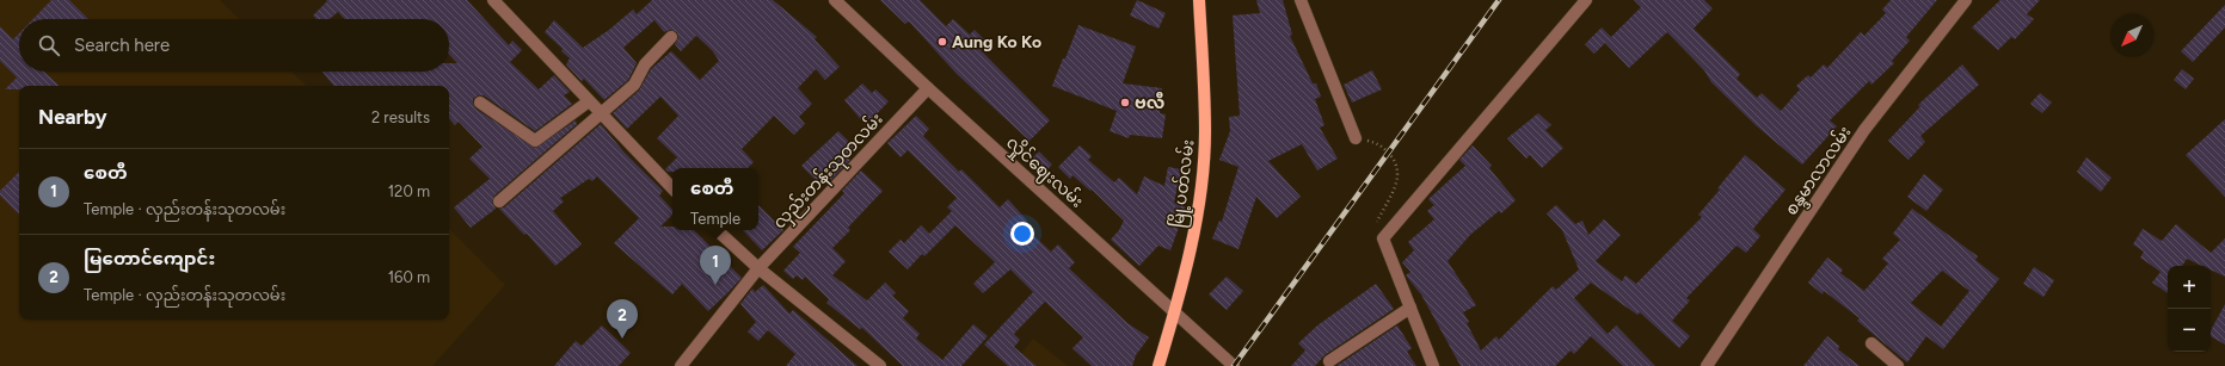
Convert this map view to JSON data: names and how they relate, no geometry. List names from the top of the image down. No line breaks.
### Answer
{"streets":{"main road":["မြို့ပတ်လမ်း"],"street":["လှည်းတန်းသုတလမ်း","စန္ဒမာလာလမ်း","လှိုင်ဈေးလမ်း"]},"crossings":[["လှည်းတန်းသုတလမ်း","လှိုင်ဈေးလမ်း"],["လှိုင်ဈေးလမ်း","မြို့ပတ်လမ်း"]],"places":["Aung Ko Ko","ဗလီ"],"north":"bottom left","page":{"search":"Search here","heading":["Nearby","2 results"],"list":[{"mark":"1","name":"စေတီ","note":"Temple · လှည်းတန်းသုတလမ်း","value":"120 m"},{"mark":"2","name":"မြတောင်ကျောင်း","note":"Temple · လှည်းတန်းသုတလမ်း","value":"160 m"}],"popup":["စေတီ","Temple"],"pins":["1","2"],"map_buttons":["+","−"]}}
